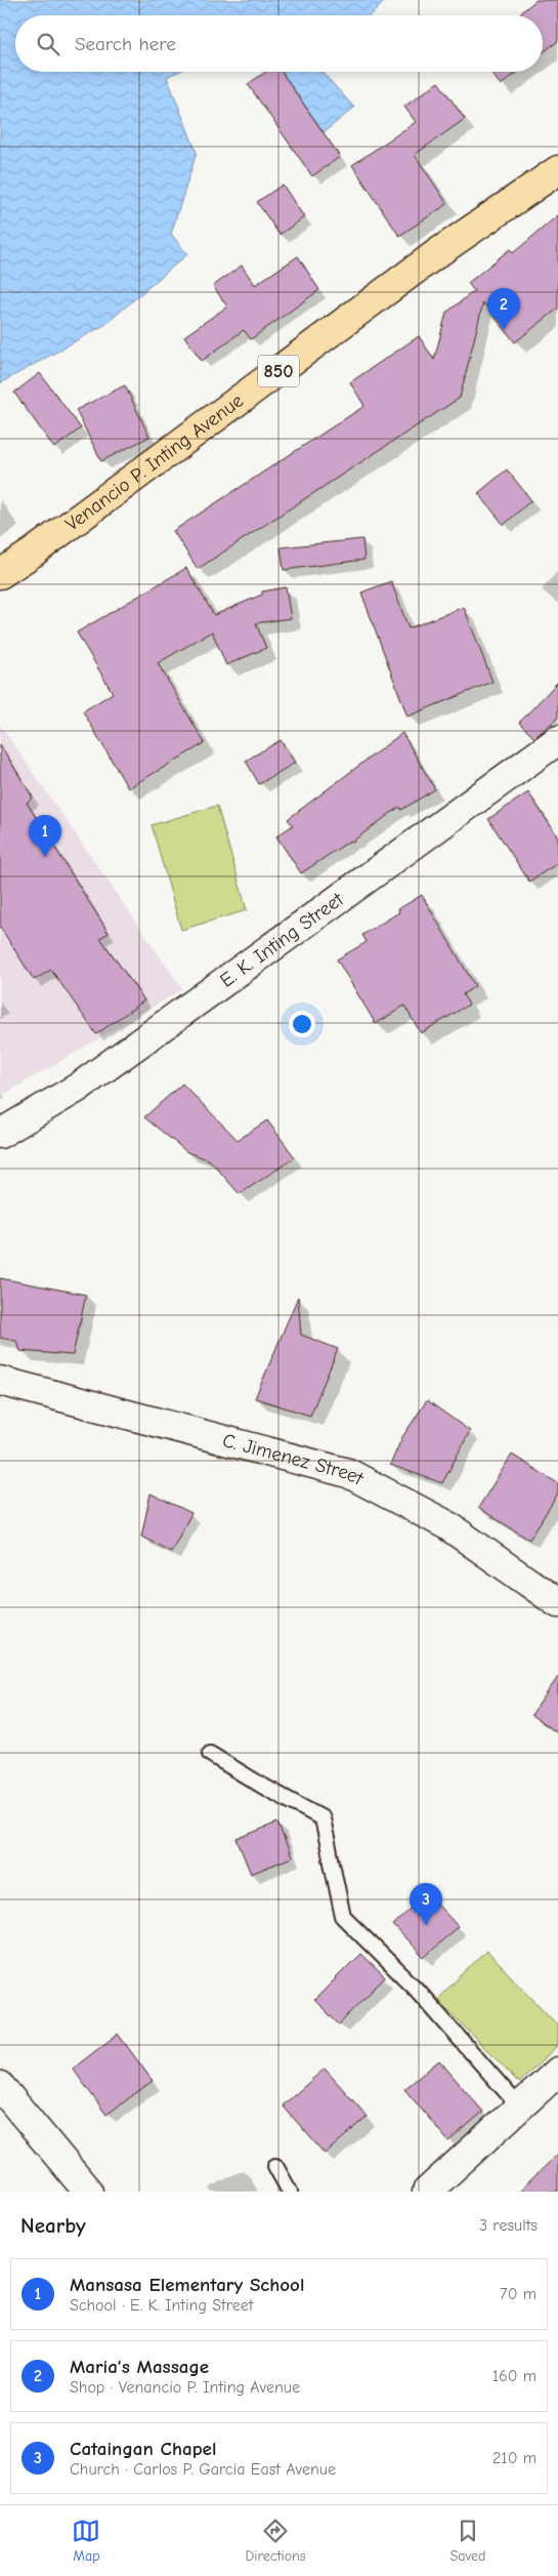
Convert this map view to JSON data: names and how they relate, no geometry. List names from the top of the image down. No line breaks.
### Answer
{"streets":{"main road":["850","Venancio P. Inting Avenue"],"street":["E. K. Inting Street","C. Jimenez Street"]},"page":{"search":"Search here","pins":["2","1","3"],"heading":["Nearby","3 results"],"list":[{"mark":"1","name":"Mansasa Elementary School","note":"School · E. K. Inting Street","value":"70 m"},{"mark":"2","name":"Maria’s Massage","note":"Shop · Venancio P. Inting Avenue","value":"160 m"},{"mark":"3","name":"Cataingan Chapel","note":"Church · Carlos P. Garcia East Avenue","value":"210 m"}],"nav":["Map","Directions","Saved"]}}
